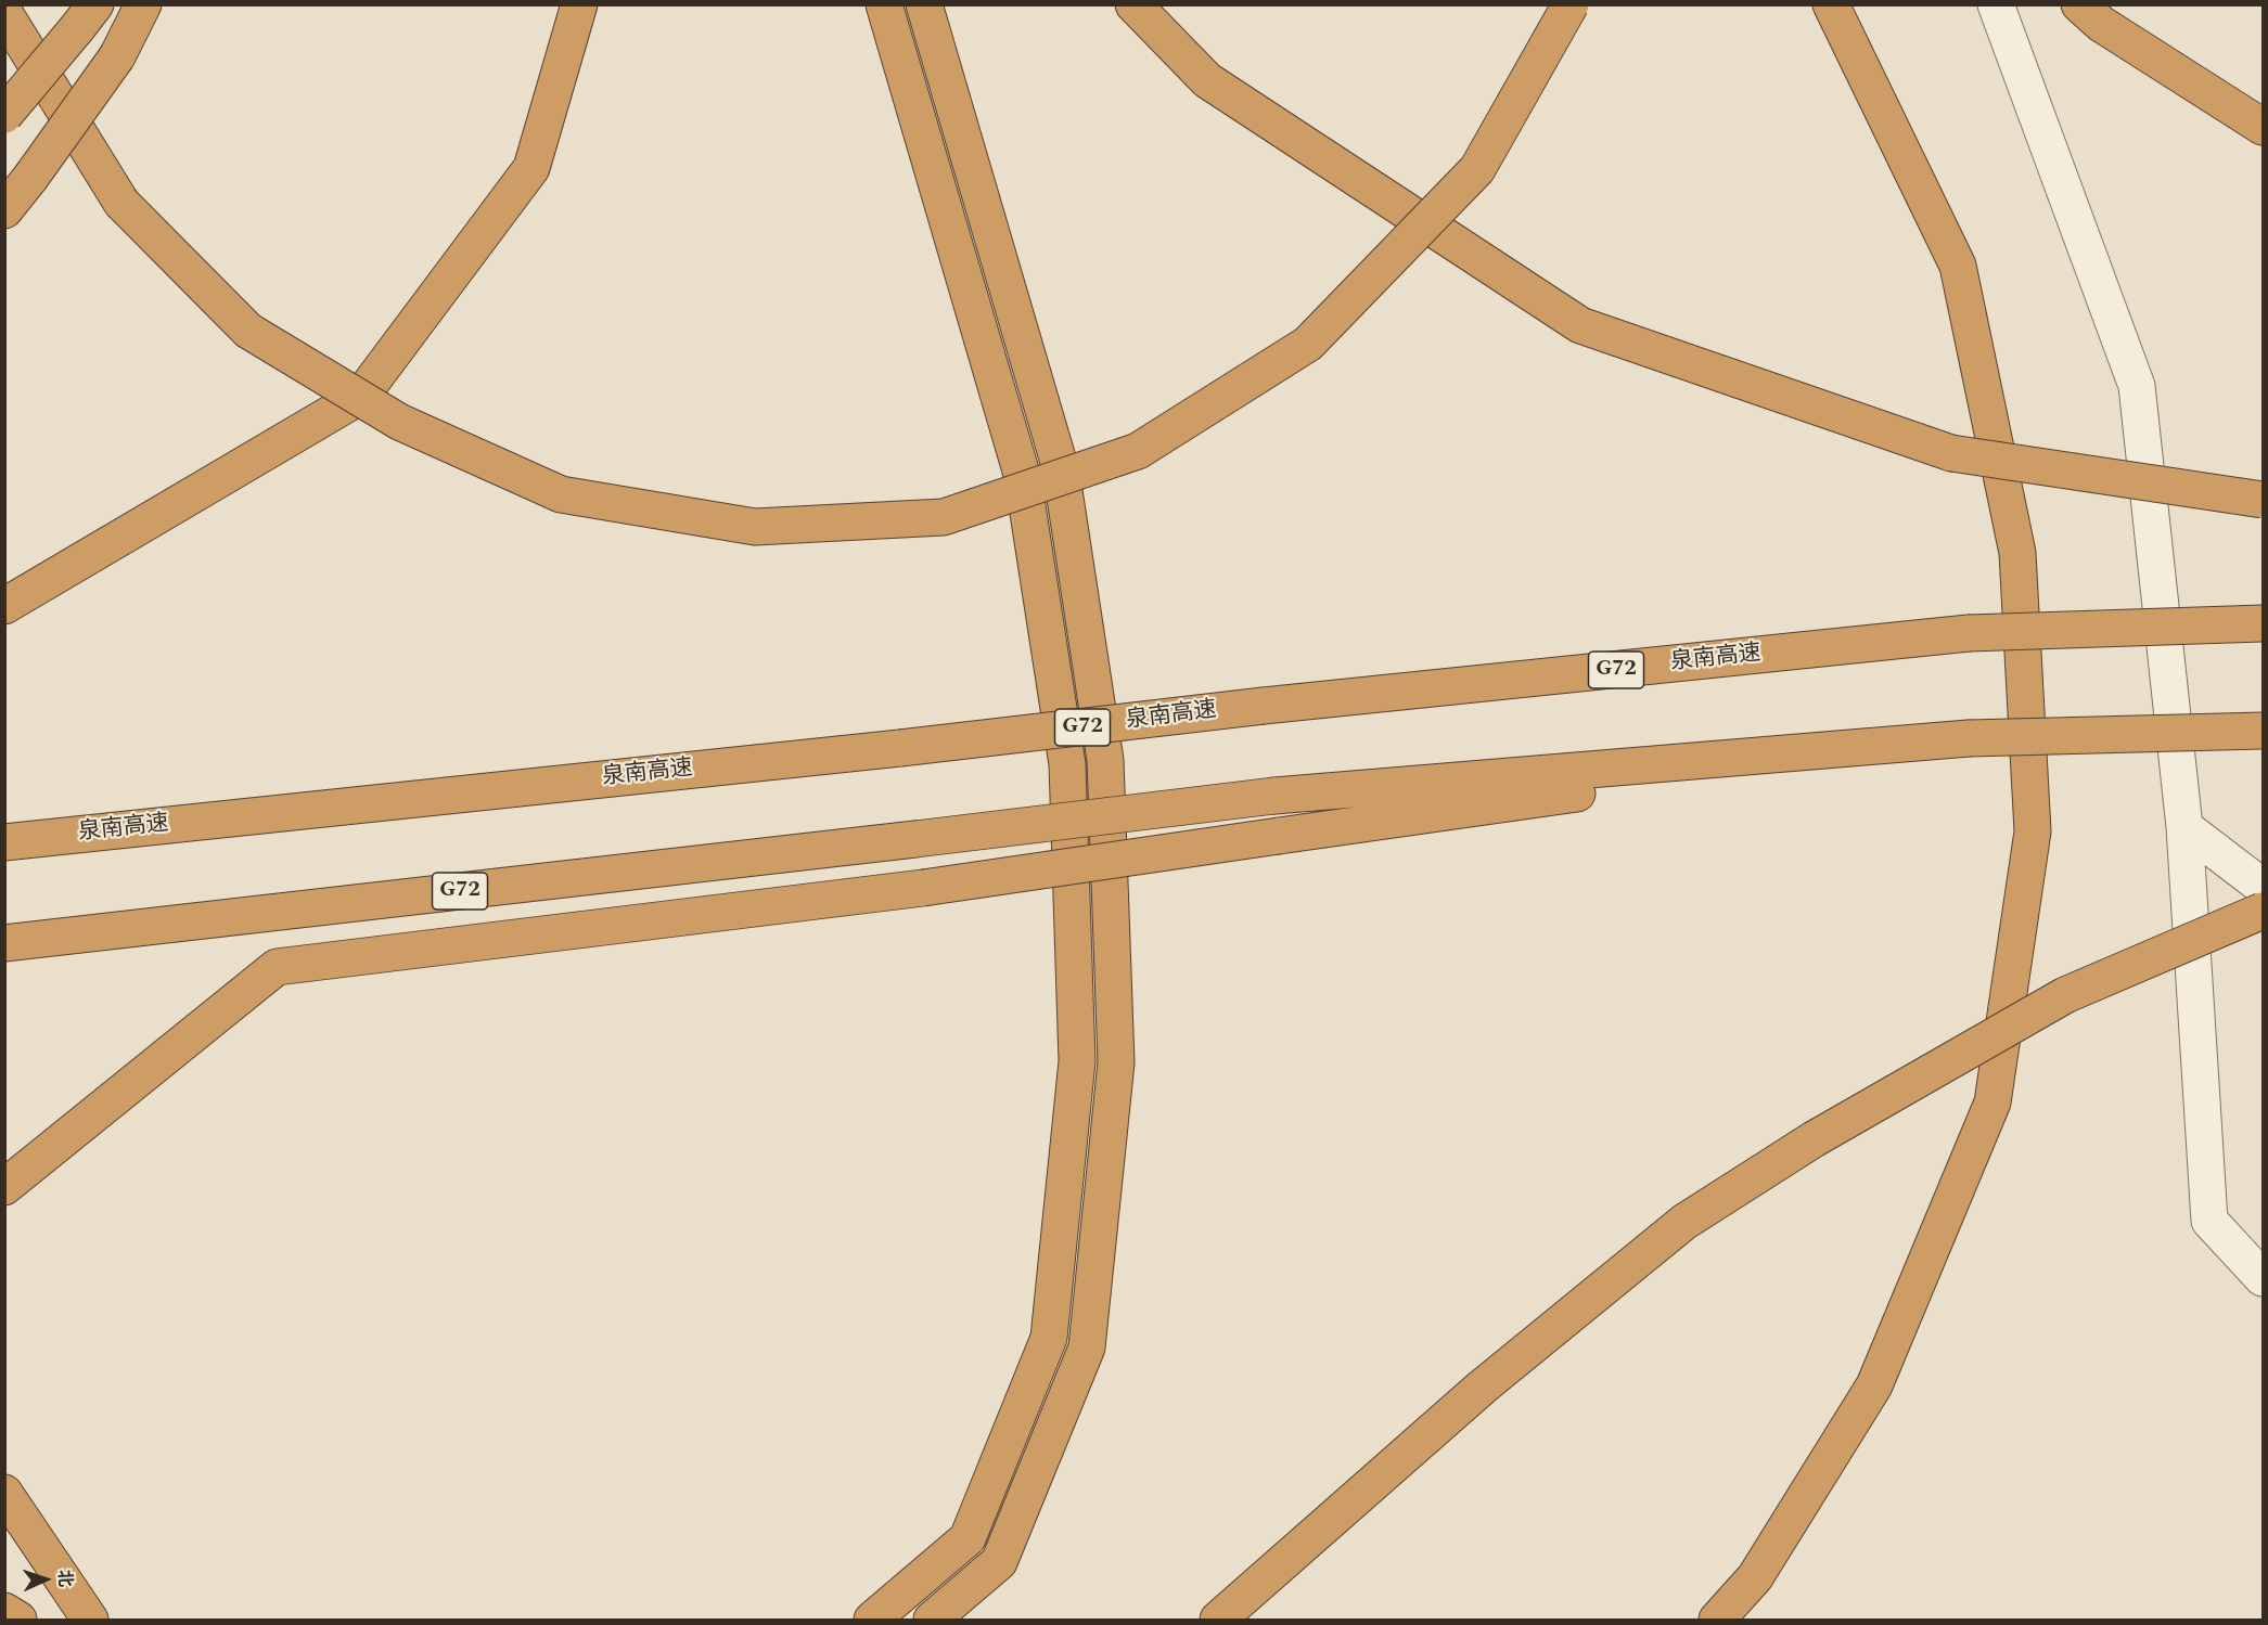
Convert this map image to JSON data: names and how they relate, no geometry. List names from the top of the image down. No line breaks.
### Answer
{"streets":{"highway":["泉南高速","G72"]},"north":"right"}
